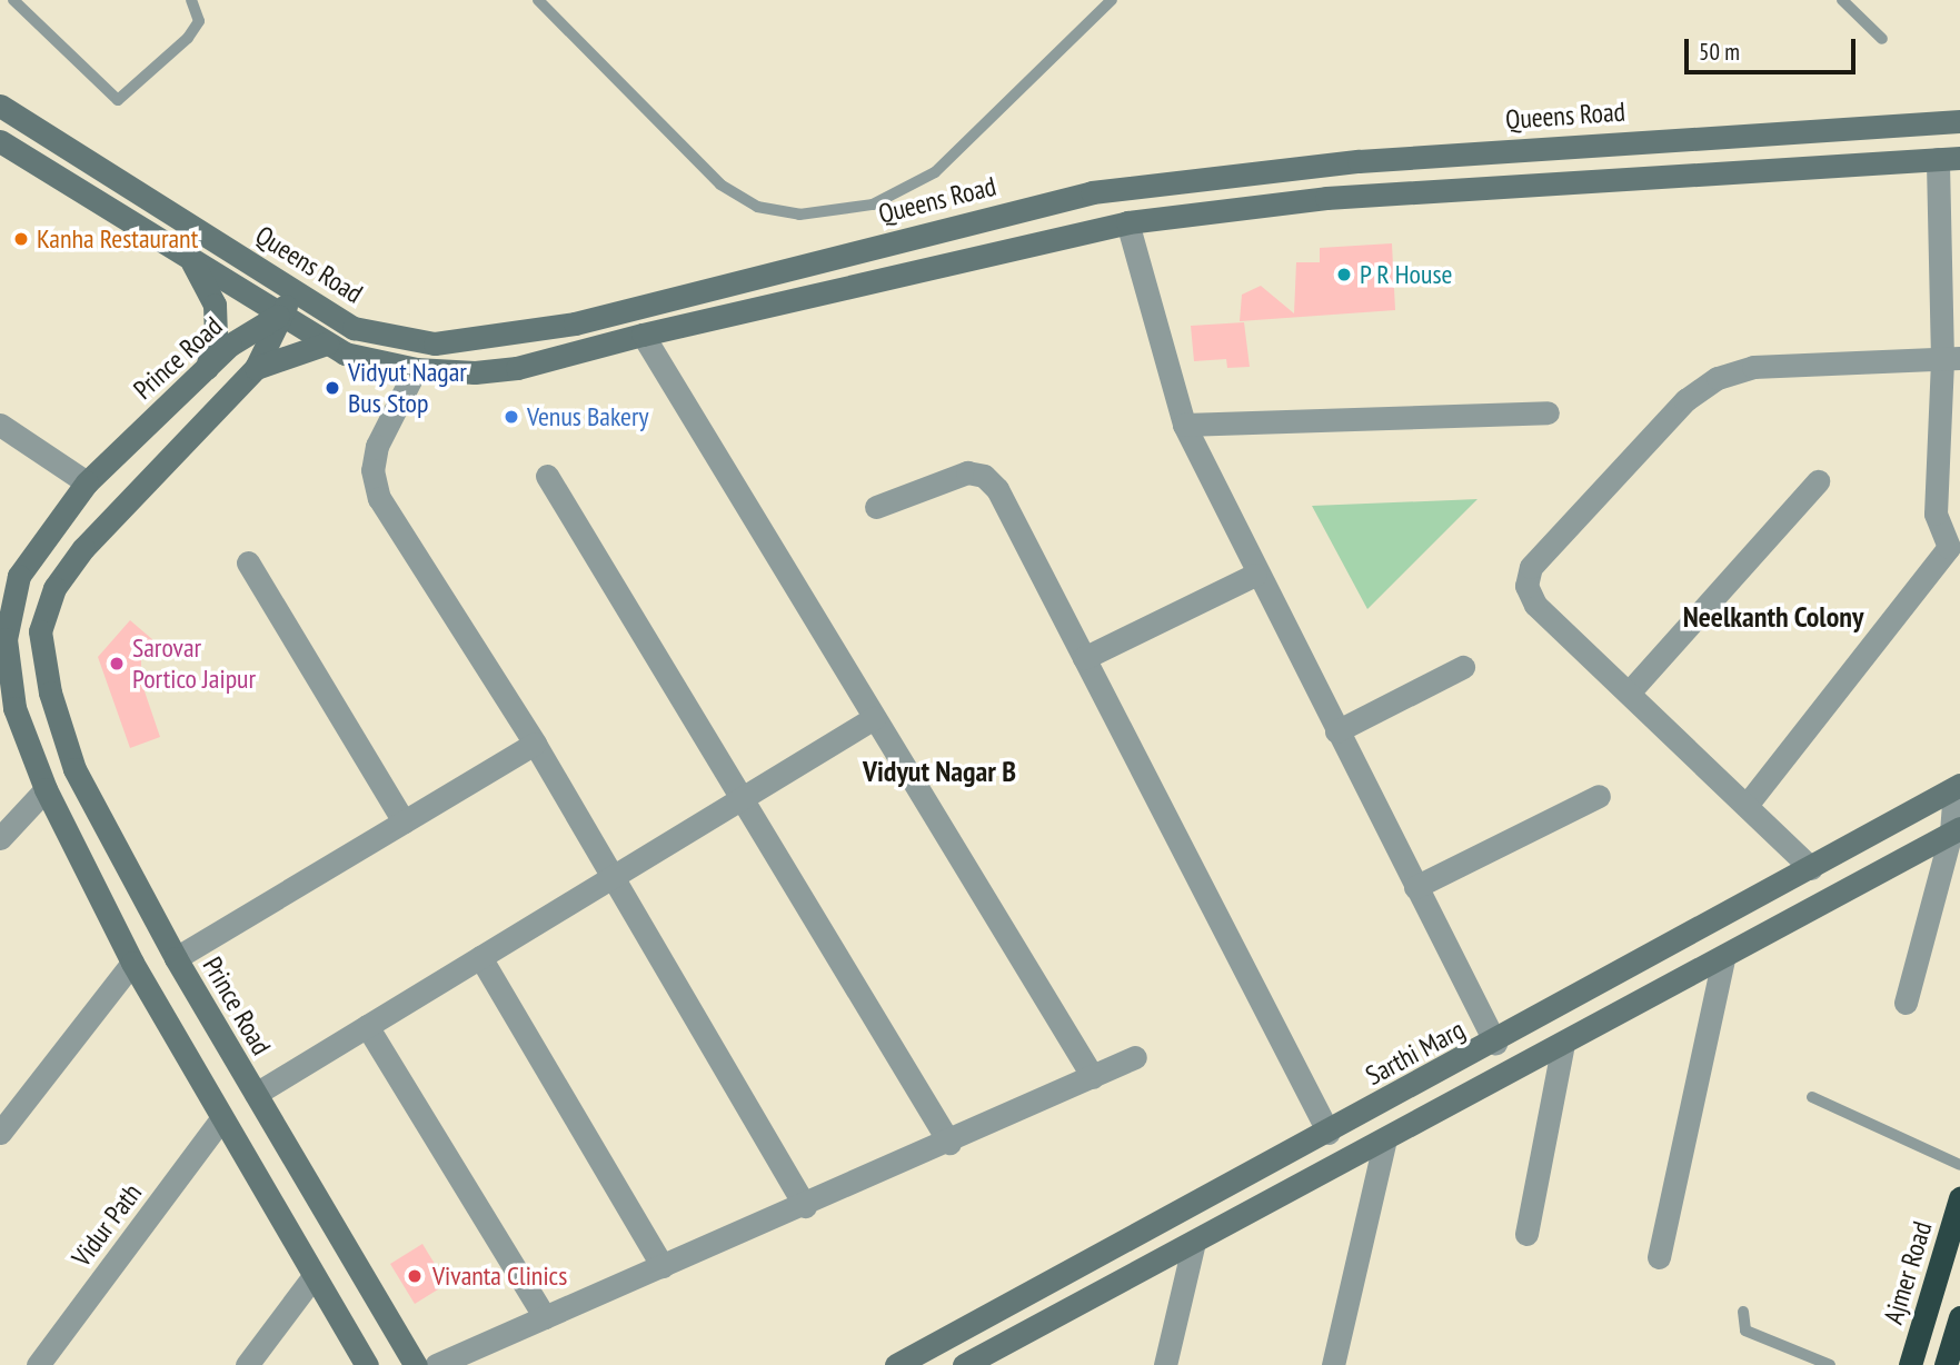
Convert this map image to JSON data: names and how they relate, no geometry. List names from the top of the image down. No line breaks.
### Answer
{"streets":{"highway":["Ajmer Road"],"street":["Queens Road","Prince Road","Sarthi Marg","Vidur Path"]},"crossings":[["Prince Road","Vidur Path"]],"districts":["Neelkanth Colony","Vidyut Nagar B"],"places":["Kanha Restaurant","P R House","Vidyut Nagar Bus Stop","Venus Bakery","Sarovar Portico Jaipur","Vivanta Clinics"],"scale_bar":"50 m"}
